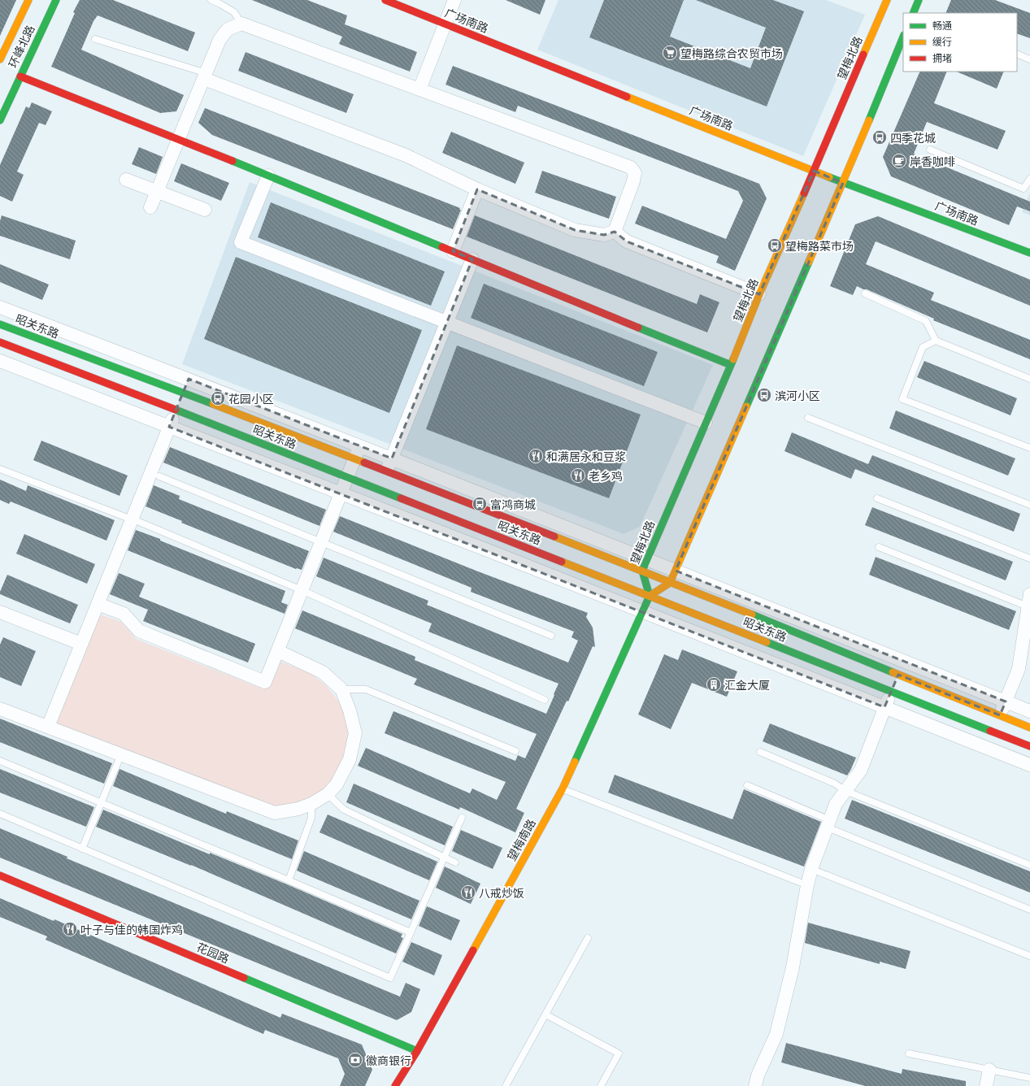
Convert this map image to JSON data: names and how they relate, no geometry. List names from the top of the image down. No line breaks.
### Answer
{"streets":{"main road":["广场南路","环峰北路","望梅北路","昭关东路","望梅南路","花园路"]},"crossings":[["广场南路","望梅北路"],["望梅北路","昭关东路"],["望梅北路","望梅南路"],["昭关东路","望梅南路"],["望梅南路","花园路"]],"places":{"supermarket":["望梅路综合农贸市场"],"bus stop":["四季花城","望梅路菜市场","滨河小区","花园小区","富鸿商城"],"cafe":["岸香咖啡"],"restaurant":["和满居永和豆浆","老乡鸡","八戒炒饭","叶子与佳的韩国炸鸡"],"building":["汇金大厦"],"bank":["徽商银行"]},"legend":["畅通","缓行","拥堵"]}
